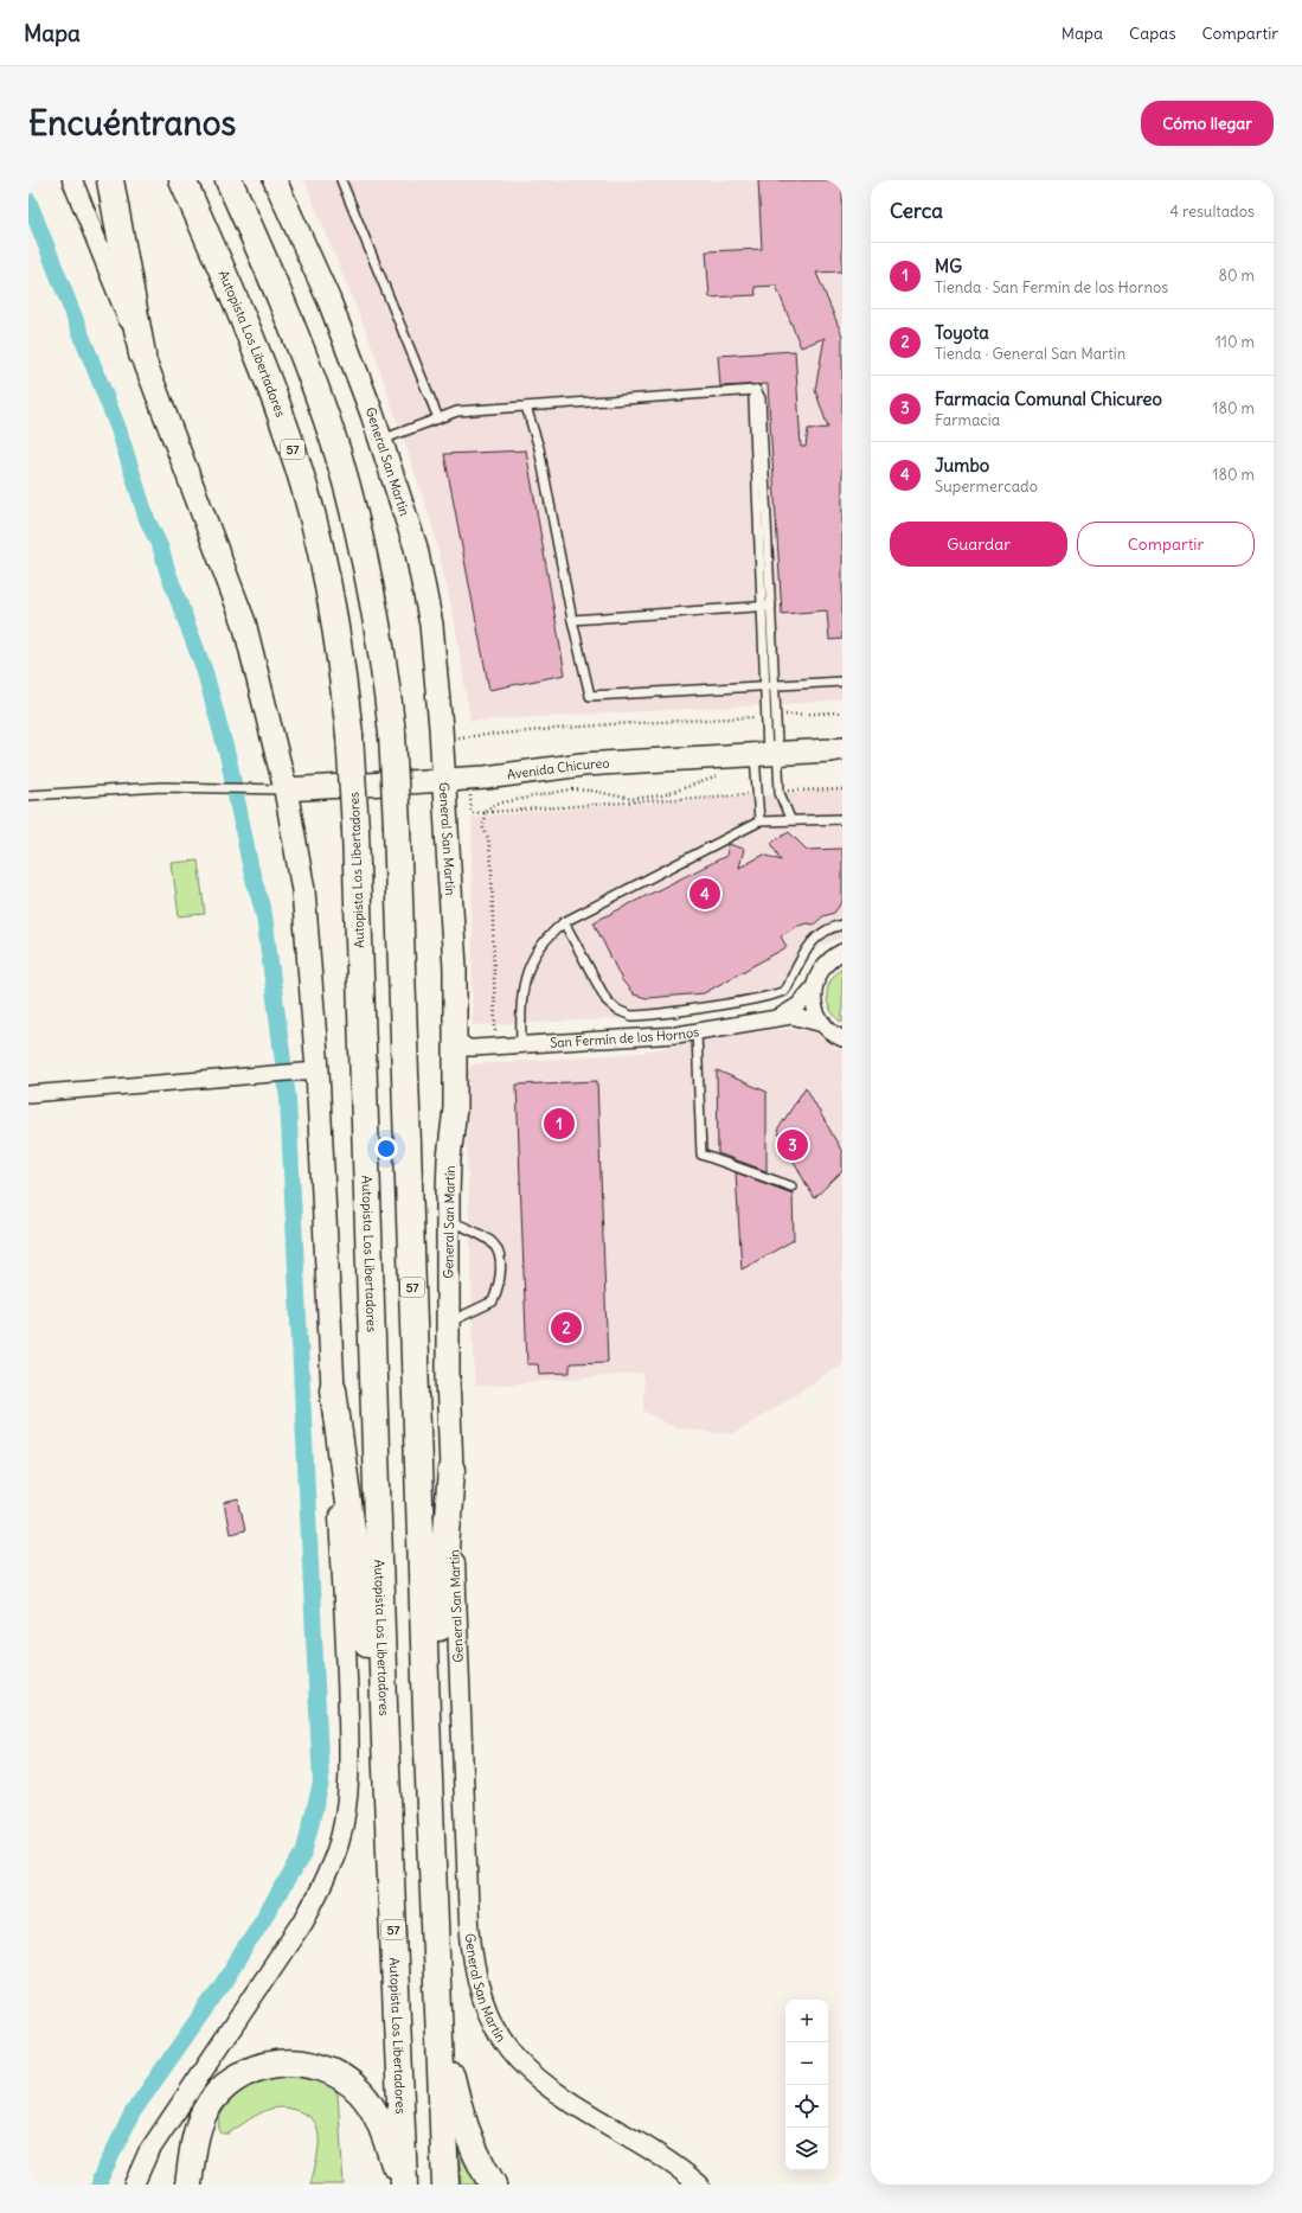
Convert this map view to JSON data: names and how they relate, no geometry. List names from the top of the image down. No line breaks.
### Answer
{"streets":{"highway":["Autopista Los Libertadores","57"],"main road":["General San Martín","Avenida Chicureo"],"street":["San Fermín de los Hornos"]},"crossings":[["General San Martín","Avenida Chicureo"],["General San Martín","San Fermín de los Hornos"]],"page":{"header":"Mapa","nav":["Mapa","Capas","Compartir"],"buttons":["Cómo llegar",["Guardar","Compartir"]],"title":"Encuéntranos","heading":["Cerca","4 resultados"],"list":[{"mark":"1","name":"MG","note":"Tienda · San Fermín de los Hornos","value":"80 m"},{"mark":"2","name":"Toyota","note":"Tienda · General San Martín","value":"110 m"},{"mark":"3","name":"Farmacia Comunal Chicureo","note":"Farmacia","value":"180 m"},{"mark":"4","name":"Jumbo","note":"Supermercado","value":"180 m"}],"pins":["4","1","3","2"],"map_buttons":["+","−"]}}
